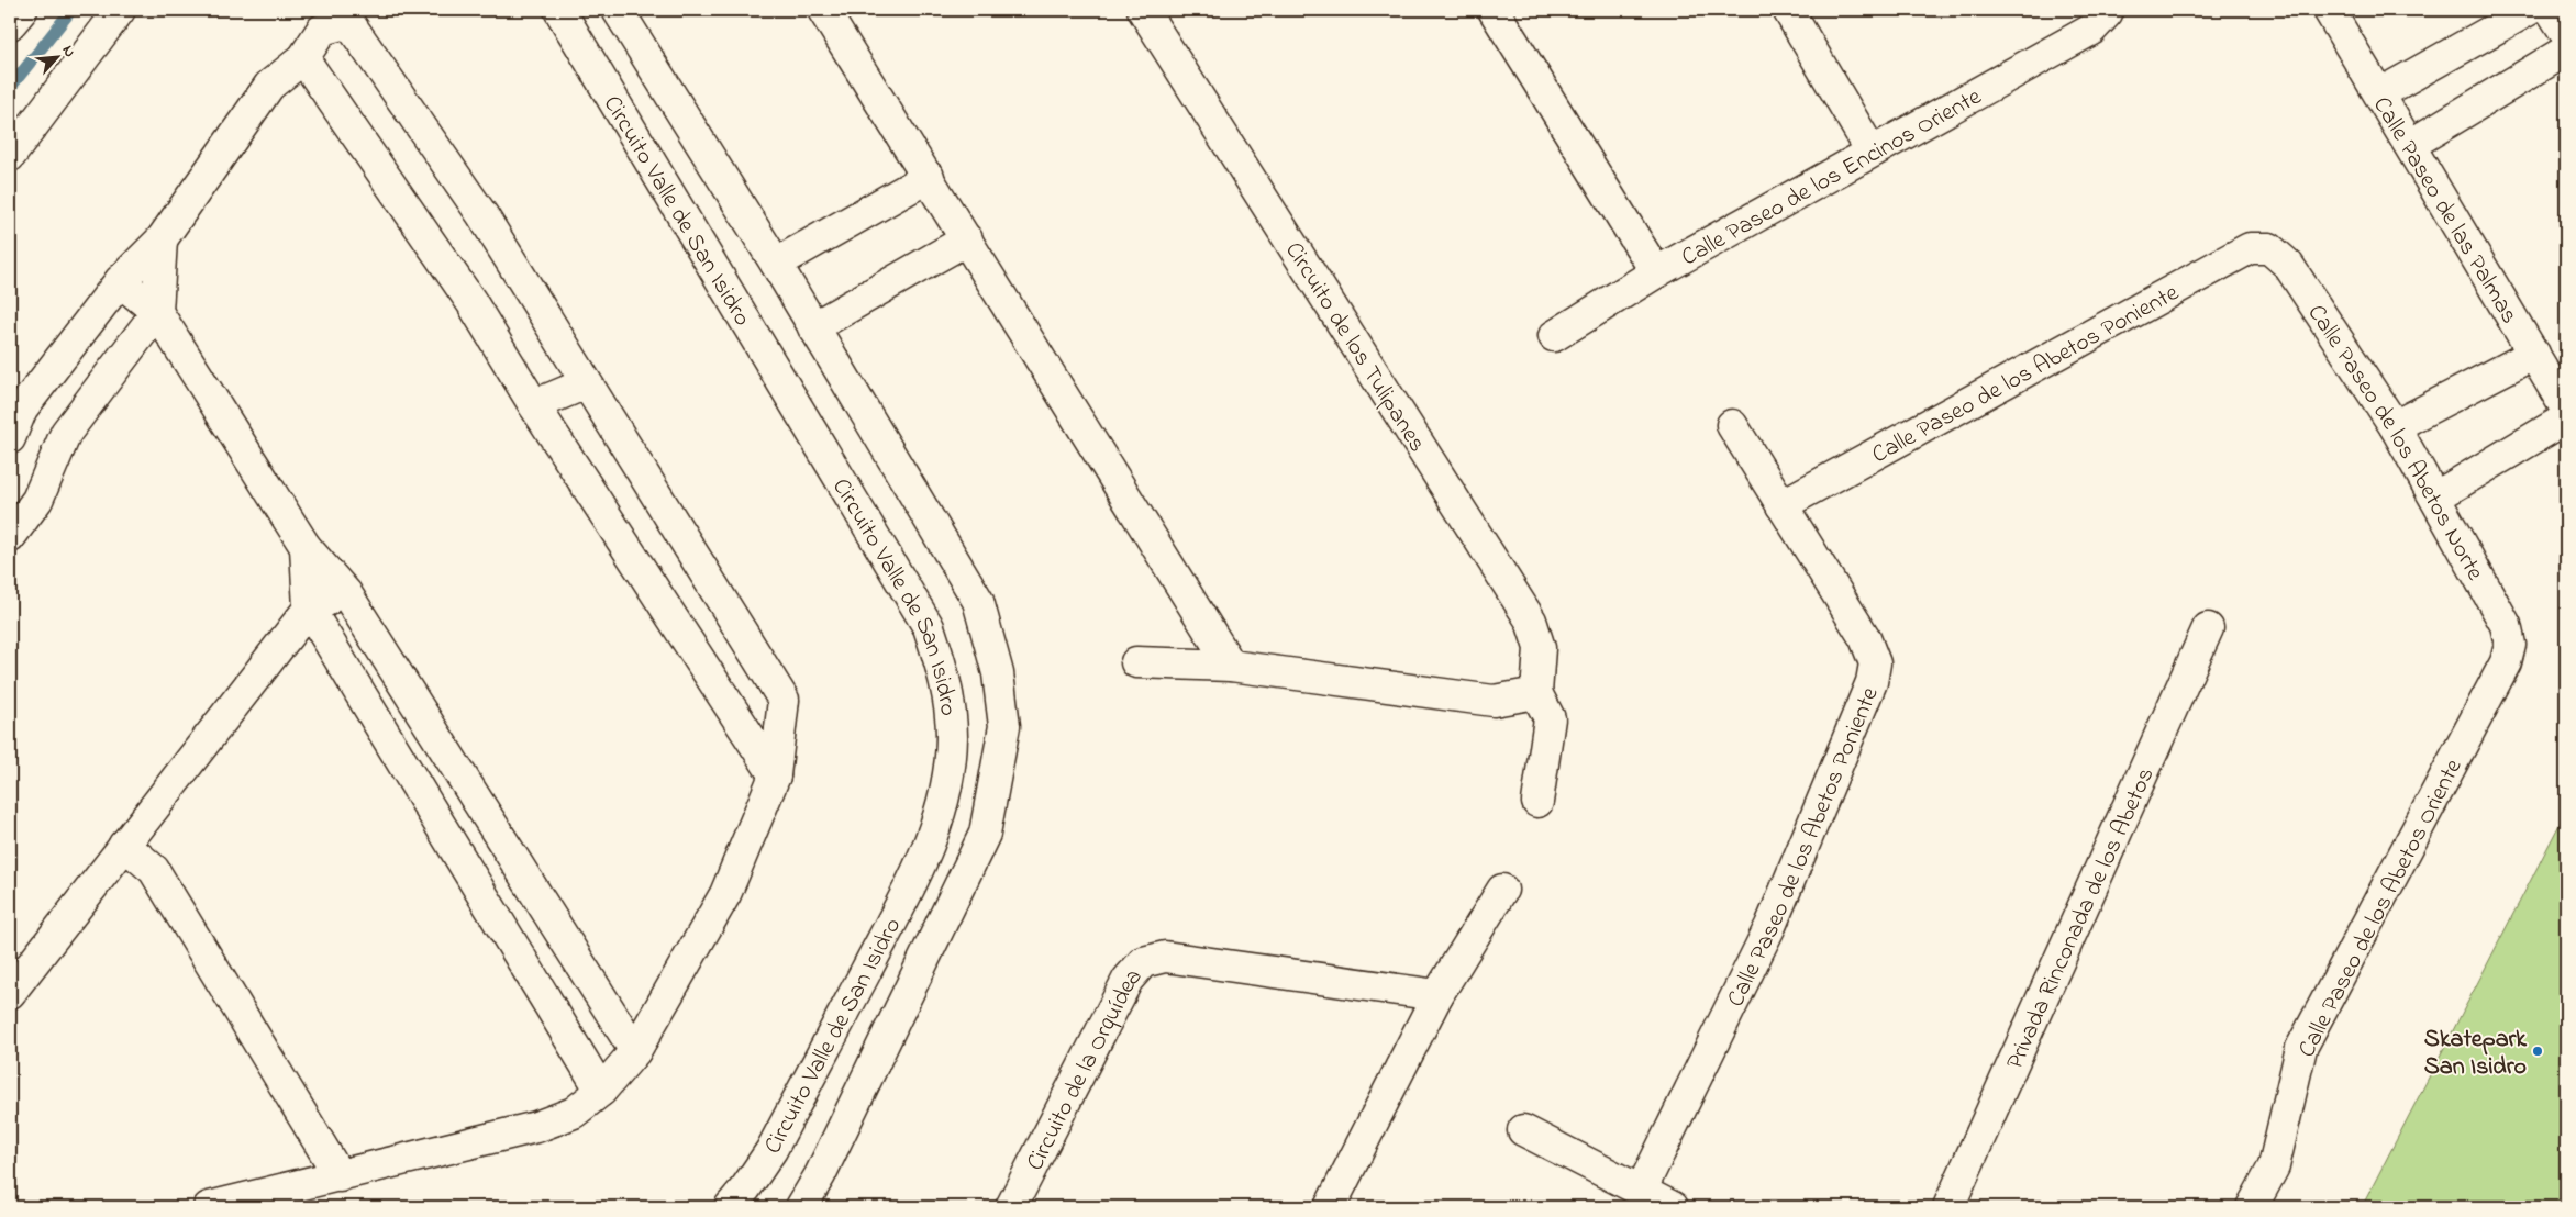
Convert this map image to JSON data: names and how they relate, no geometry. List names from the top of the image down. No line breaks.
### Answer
{"streets":{"street":["Calle Paseo de los Encinos Oriente","Calle Paseo de las Palmas","Circuito Valle de San Isidro","Circuito de los Tulipanes","Calle Paseo de los Abetos Poniente","Calle Paseo de los Abetos Norte","Calle Paseo de los Abetos Oriente","Privada Rinconada de los Abetos","Circuito de la Orquídea"]},"crossings":[["Calle Paseo de los Abetos Poniente","Calle Paseo de los Abetos Norte"],["Calle Paseo de los Abetos Norte","Calle Paseo de los Abetos Oriente"]],"places":["Skatepark San Isidro"],"north":"top right"}
